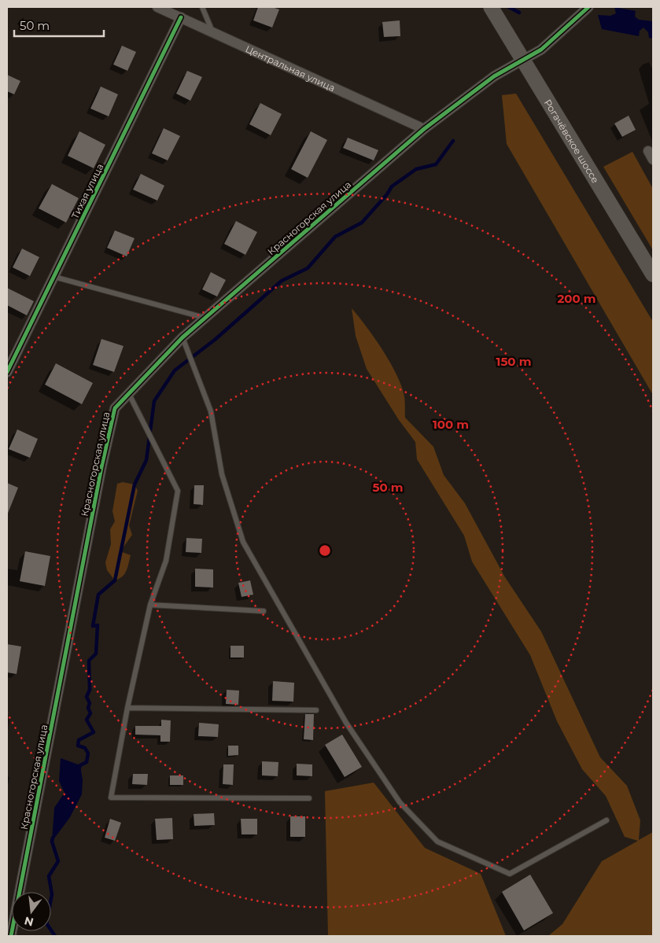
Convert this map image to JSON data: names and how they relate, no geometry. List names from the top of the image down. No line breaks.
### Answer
{"streets":{"main road":["Рогачёвское шоссе"],"street":["Центральная улица","Тихая улица","Красногорская улица"]},"crossings":[["Центральная улица","Тихая улица"],["Центральная улица","Красногорская улица"],["Рогачёвское шоссе","Красногорская улица"]],"scale_bar":"50 m","north":"bottom","rings":["200 m","150 m","100 m","50 m"]}
